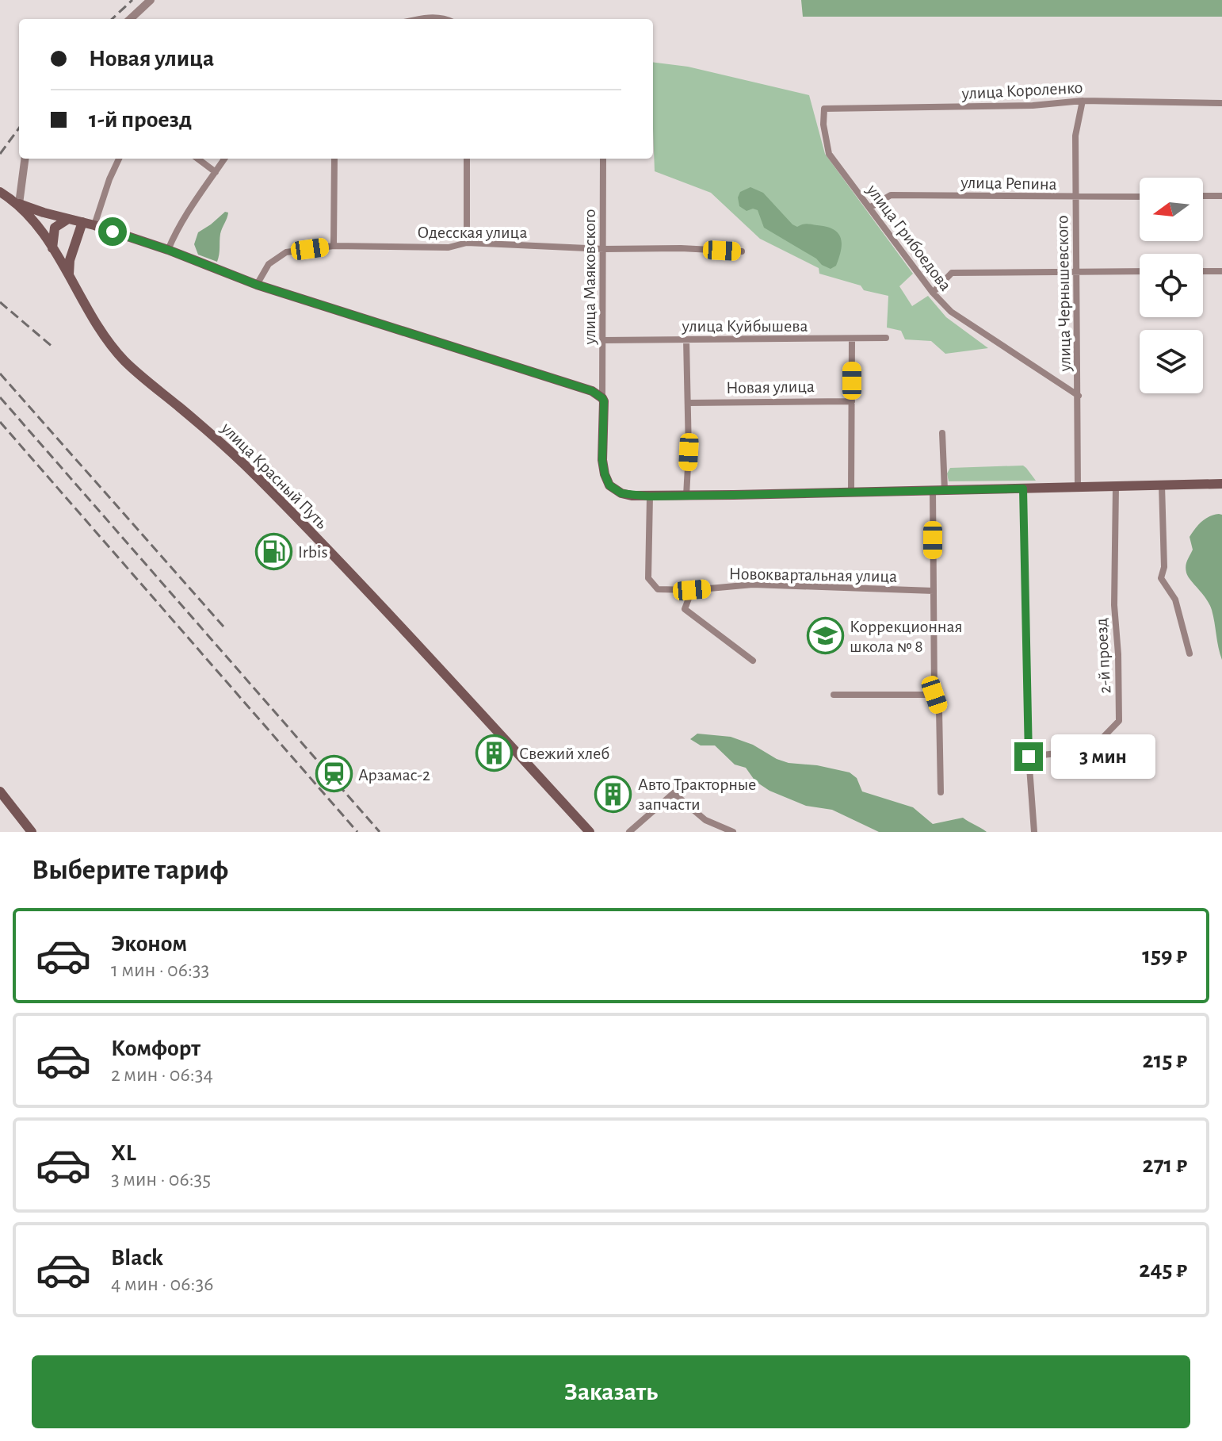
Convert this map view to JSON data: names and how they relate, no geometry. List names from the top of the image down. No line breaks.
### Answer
{"streets":{"main road":["улица Красный Путь"],"street":["улица Короленко","улица Репина","Одесская улица","улица Грибоедова","улица Маяковского","улица Чернышевского","улица Куйбышева","Новая улица","Новоквартальная улица","2-й проезд"]},"crossings":[["улица Короленко","улица Грибоедова"],["улица Короленко","улица Чернышевского"],["улица Репина","улица Грибоедова"],["улица Репина","улица Чернышевского"],["Одесская улица","улица Маяковского"],["улица Грибоедова","улица Чернышевского"],["улица Маяковского","улица Куйбышева"]],"places":{"fuel station":["Irbis"],"school or university":["Коррекционная школа № 8"],"building":["Свежий хлеб","Авто Тракторные запчасти"],"station":["Арзамас-2"]},"north":"left","page":{"banner":["Новая улица","1-й проезд"],"bubble":"3 мин","heading":"Выберите тариф","list":[{"name":"Эконом","note":"1 мин · 06:33","value":"159 ₽"},{"name":"Комфорт","note":"2 мин · 06:34","value":"215 ₽"},{"name":"XL","note":"3 мин · 06:35","value":"271 ₽"},{"name":"Black","note":"4 мин · 06:36","value":"245 ₽"}],"buttons":"Заказать"}}
